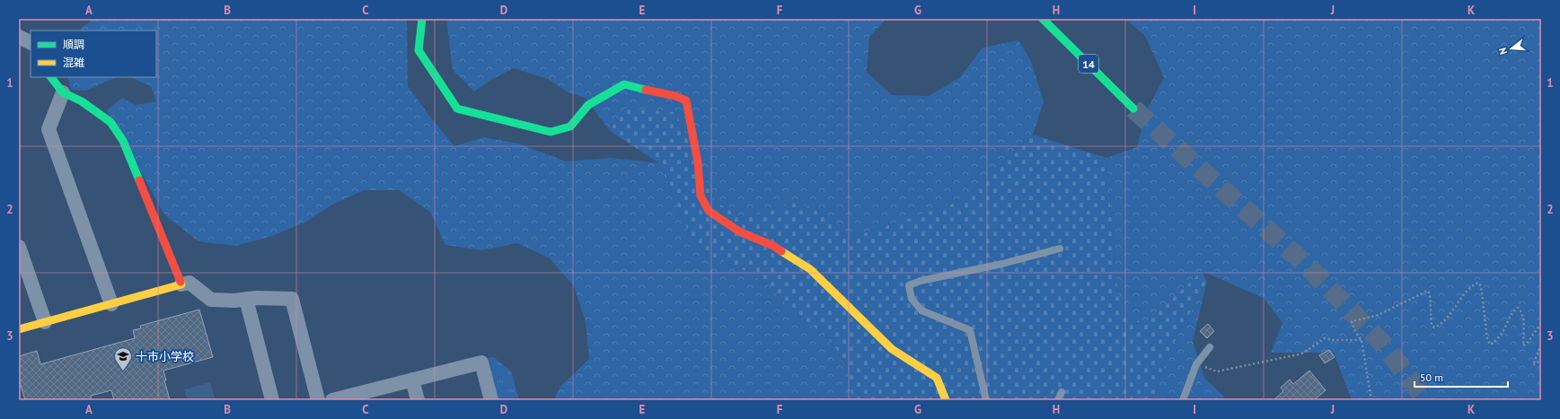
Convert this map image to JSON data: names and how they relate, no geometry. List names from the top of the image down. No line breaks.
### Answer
{"streets":{"street":["14"]},"places":{"school or university":["十市小学校"]},"legend":["順調","混雑"],"scale_bar":"50 m","north":"left","grid":{"columns":["A","B","C","D","E","F","G","H","I","J","K"],"rows":["1","2","3"]}}
